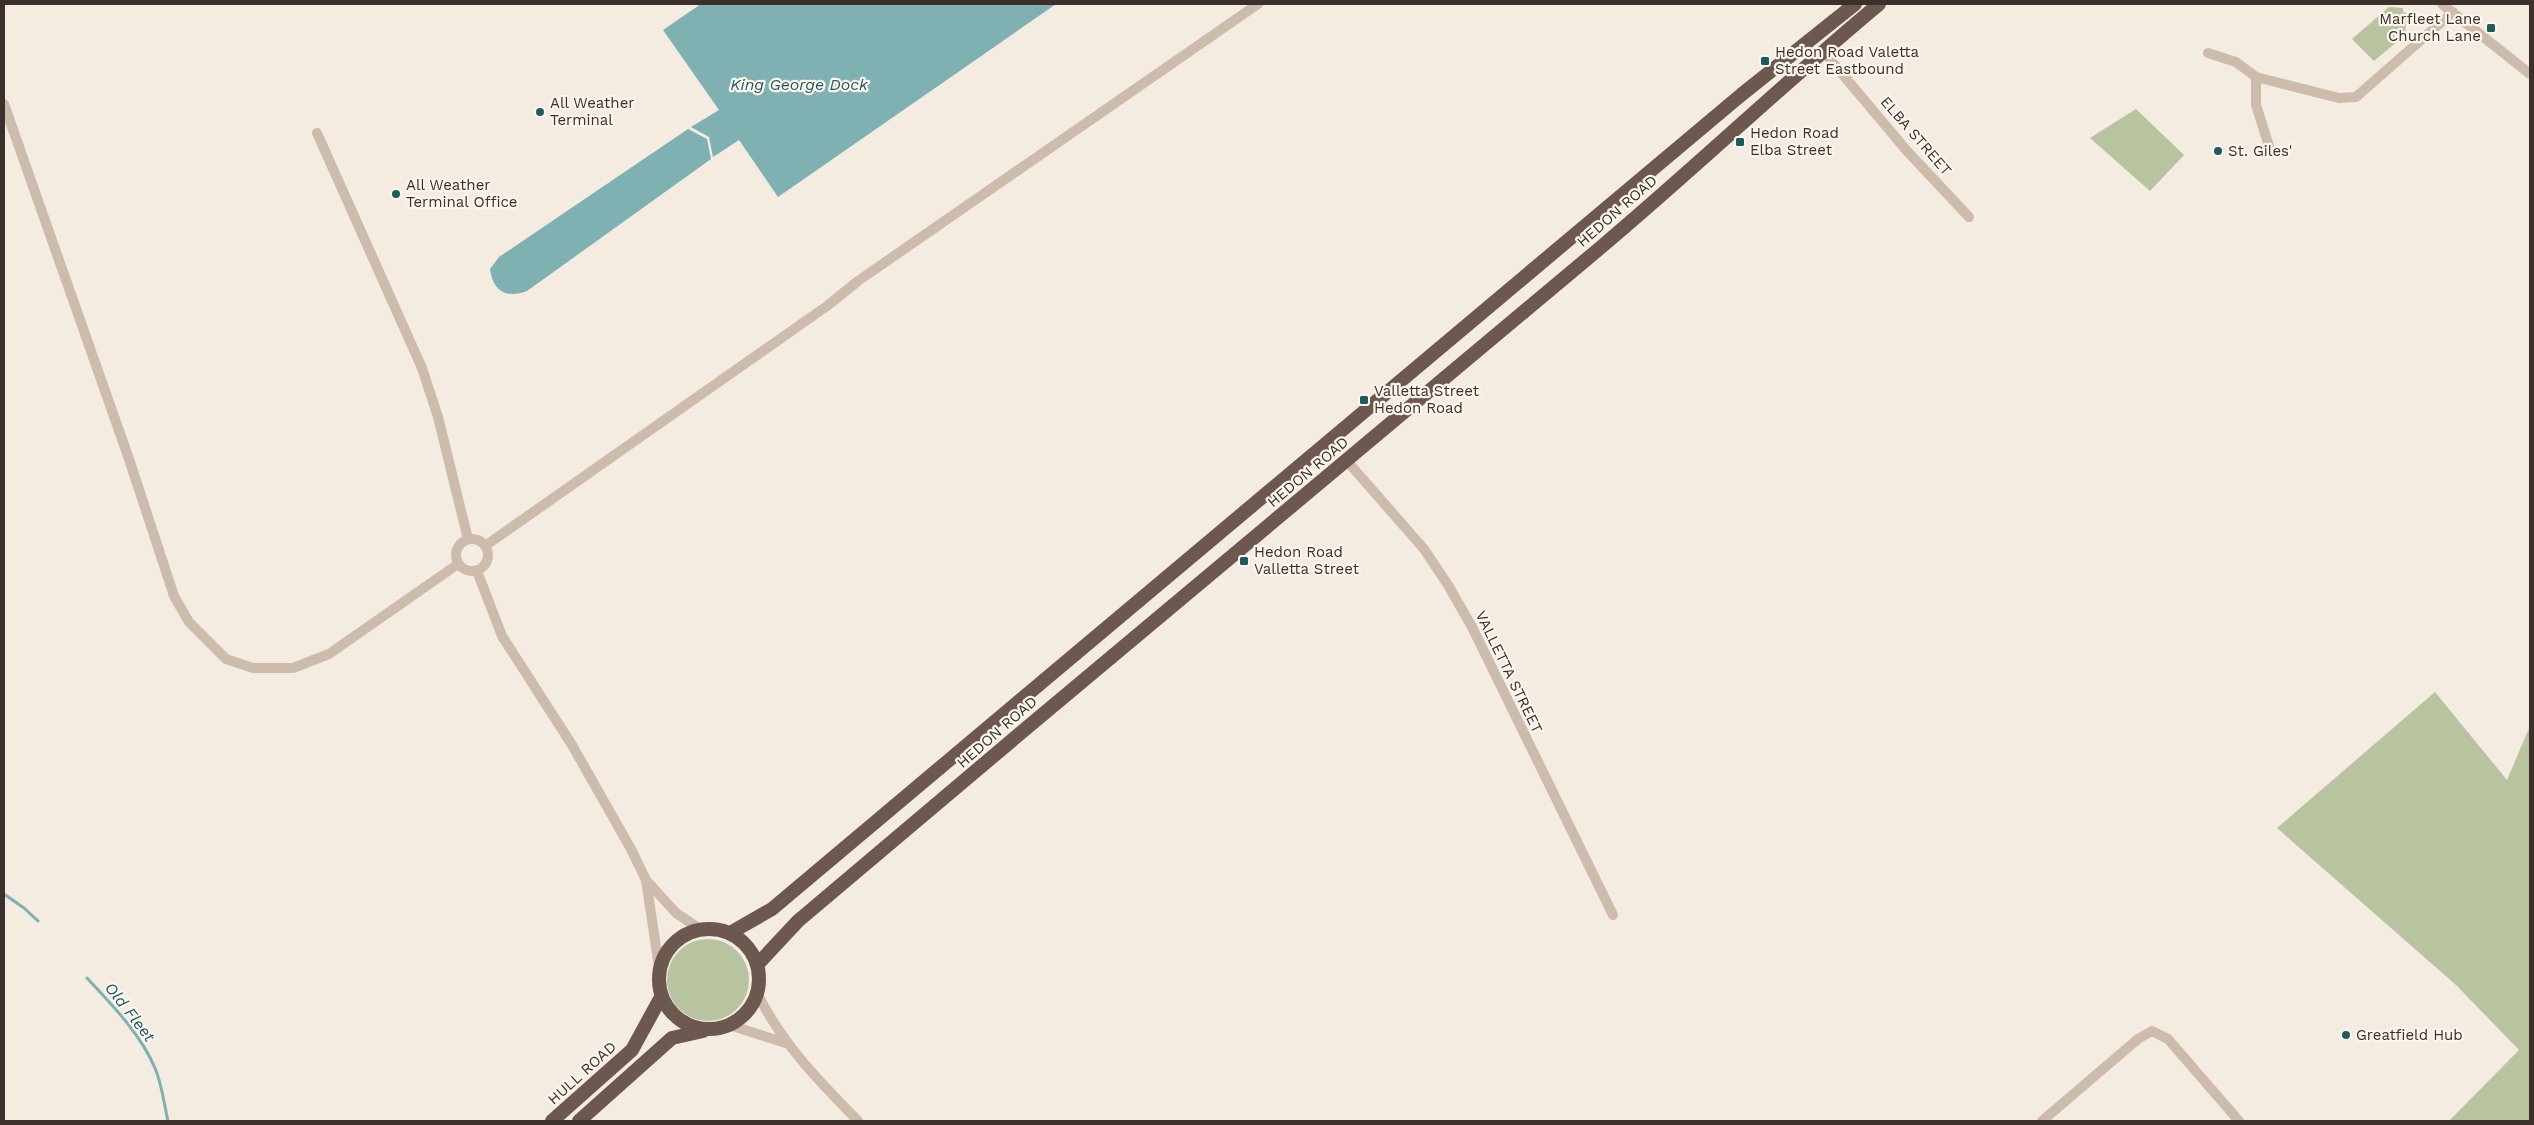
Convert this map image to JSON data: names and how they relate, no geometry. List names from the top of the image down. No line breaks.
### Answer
{"streets":{"highway":["HEDON ROAD","HULL ROAD"],"street":["ELBA STREET","VALLETTA STREET"]},"crossings":[["ELBA STREET","HEDON ROAD"],["HEDON ROAD","VALLETTA STREET"],["HEDON ROAD","HULL ROAD"]],"water":["King George Dock","Old Fleet"],"places":{"transit":["Marfleet Lane Church Lane","Hedon Road Valetta Street Eastbound","Hedon Road Elba Street","Valletta Street Hedon Road","Hedon Road Valletta Street"],"other":["All Weather Terminal","St. Giles'","All Weather Terminal Office","Greatfield Hub"]}}
